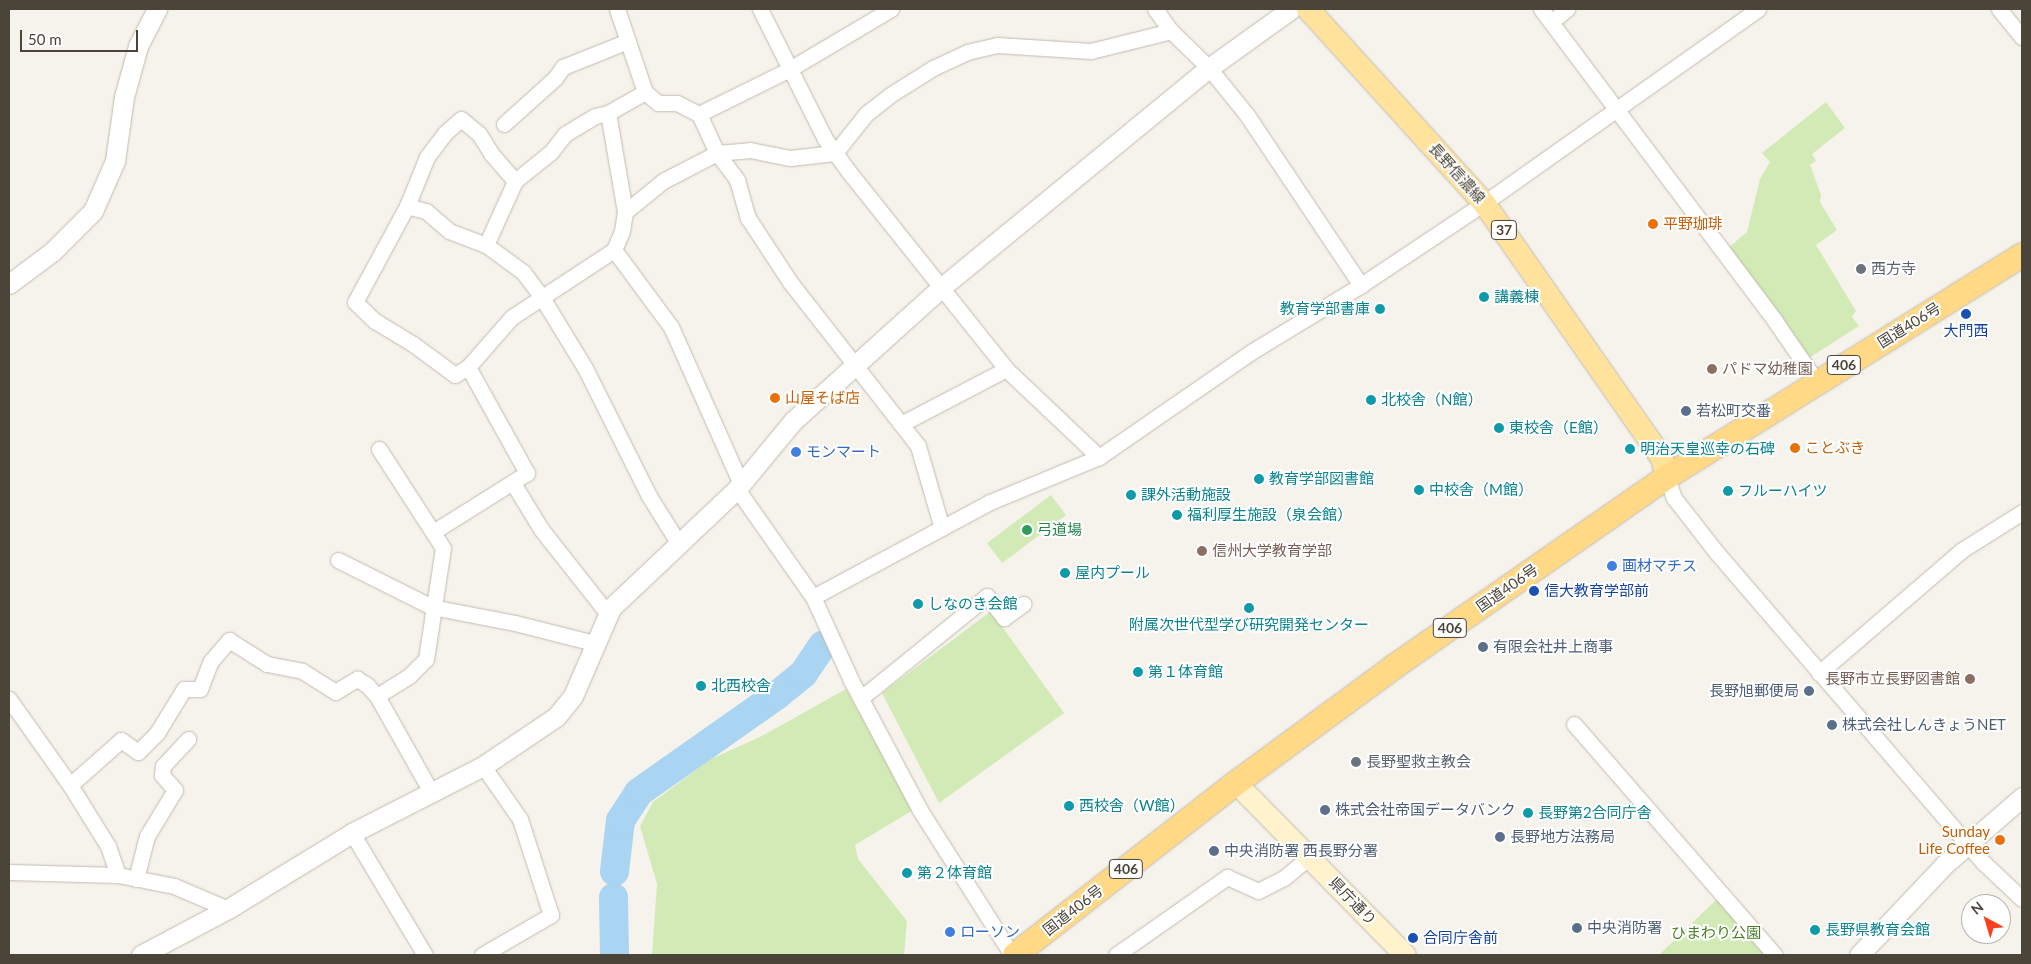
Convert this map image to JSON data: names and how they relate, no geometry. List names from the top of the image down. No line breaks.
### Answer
{"streets":{"highway":["国道406号","406"],"main road":["長野信濃線","37","県庁通り"]},"crossings":[["長野信濃線","国道406号"],["国道406号","県庁通り"]],"parks":["ひまわり公園"],"places":["平野珈琲","西方寺","講義棟","教育学部書庫","大門西","パドマ幼稚園","山屋そば店","北校舎（N館）","若松町交番","東校舎（E館）","ことぶき","明治天皇巡幸の石碑","モンマート","教育学部図書館","中校舎（M館）","フルーハイツ","課外活動施設","福利厚生施設（泉会館）","弓道場","信州大学教育学部","画材マチス","屋内プール","信大教育学部前","しなのき会館","附属次世代型学び研究開発センター","有限会社井上商事","第１体育館","長野市立長野図書館","北西校舎","長野旭郵便局","株式会社しんきょうNET","長野聖救主教会","西校舎（W館）","株式会社帝国データバンク","長野第2合同庁舎","長野地方法務局","Sunday Life Coffee","中央消防署 西長野分署","第２体育館","中央消防署","長野県教育会館","ローソン","合同庁舎前"],"scale_bar":"50 m","north":"top left"}
